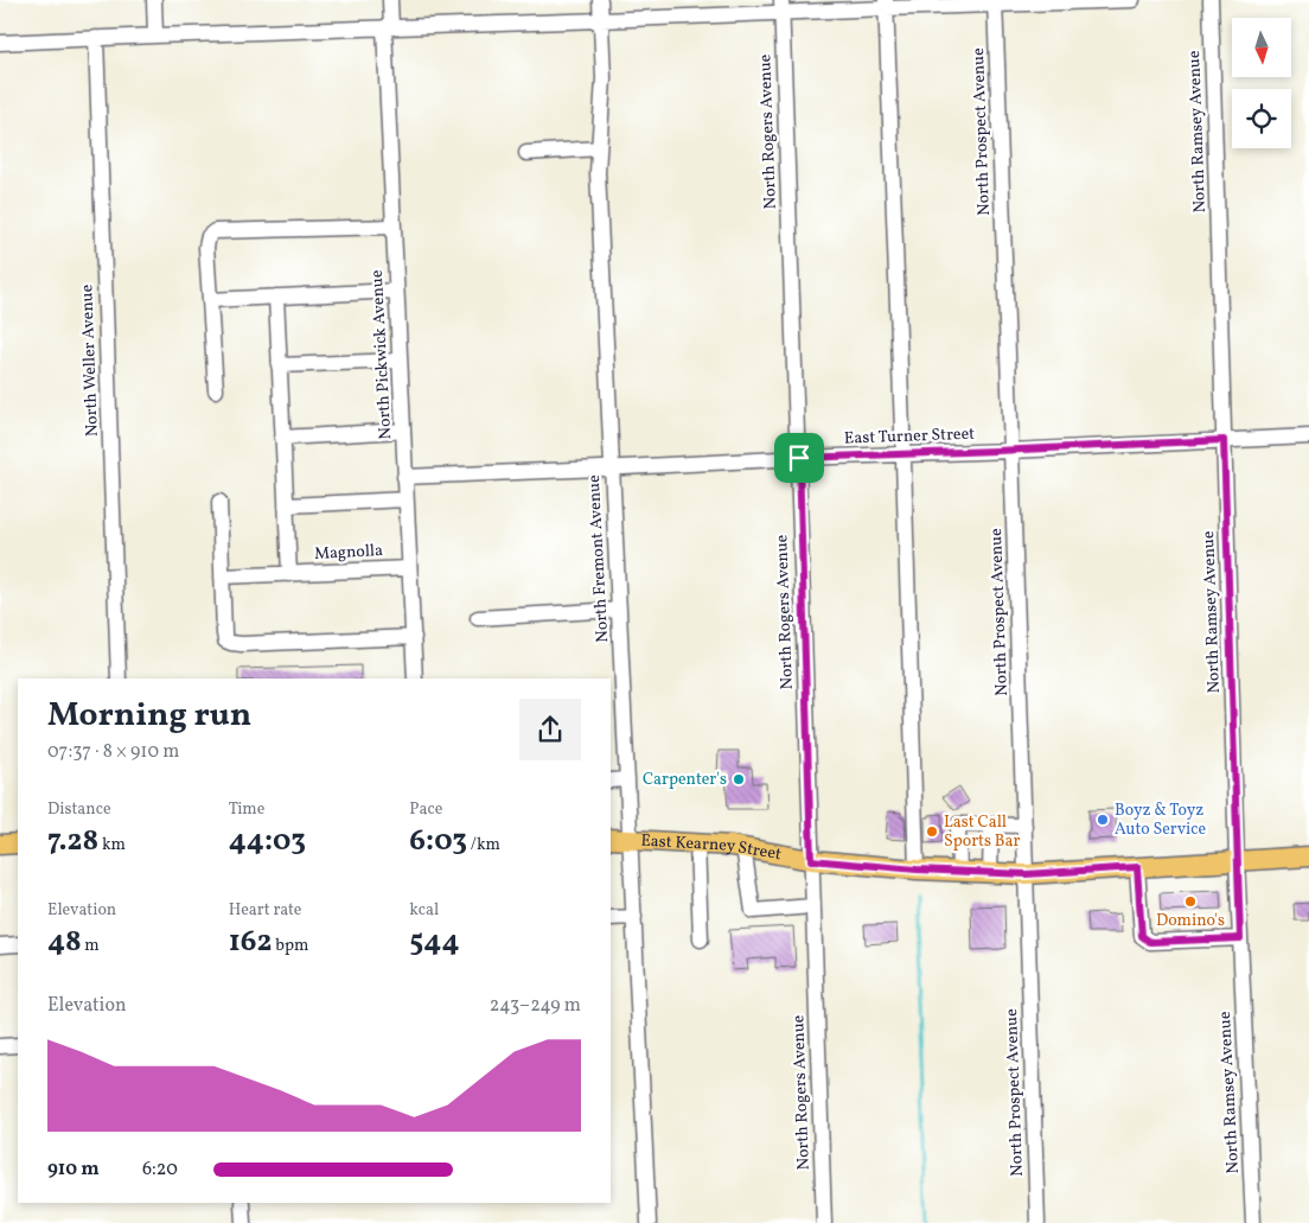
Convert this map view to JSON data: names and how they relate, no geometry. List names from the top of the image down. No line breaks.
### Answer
{"streets":{"main road":["East Kearney Street"],"street":["North Rogers Avenue","North Prospect Avenue","North Ramsey Avenue","North Pickwick Avenue","North Weller Avenue","East Turner Street","Magnolla","North Fremont Avenue"]},"crossings":[["North Rogers Avenue","East Turner Street"],["North Rogers Avenue","East Kearney Street"],["North Prospect Avenue","East Turner Street"],["North Prospect Avenue","East Kearney Street"],["North Ramsey Avenue","East Turner Street"],["North Ramsey Avenue","East Kearney Street"],["North Pickwick Avenue","East Turner Street"],["North Pickwick Avenue","Magnolla"],["East Turner Street","North Fremont Avenue"],["North Fremont Avenue","East Kearney Street"]],"places":["Carpenter's","Boyz & Toyz Auto Service","Last Call Sports Bar","Domino's"],"north":"bottom","page":{"heading":["Morning run","07:37 · 8 × 910 m"],"stats":[["Distance","7.28 km"],["Time","44:03"],["Pace","6:03 /km"],["Elevation","48 m"],["Heart rate","162 bpm"],["kcal","544"]],"chart":["Elevation","243–249 m"],"list":[{"name":"910 m","note":"6:20"}]}}
